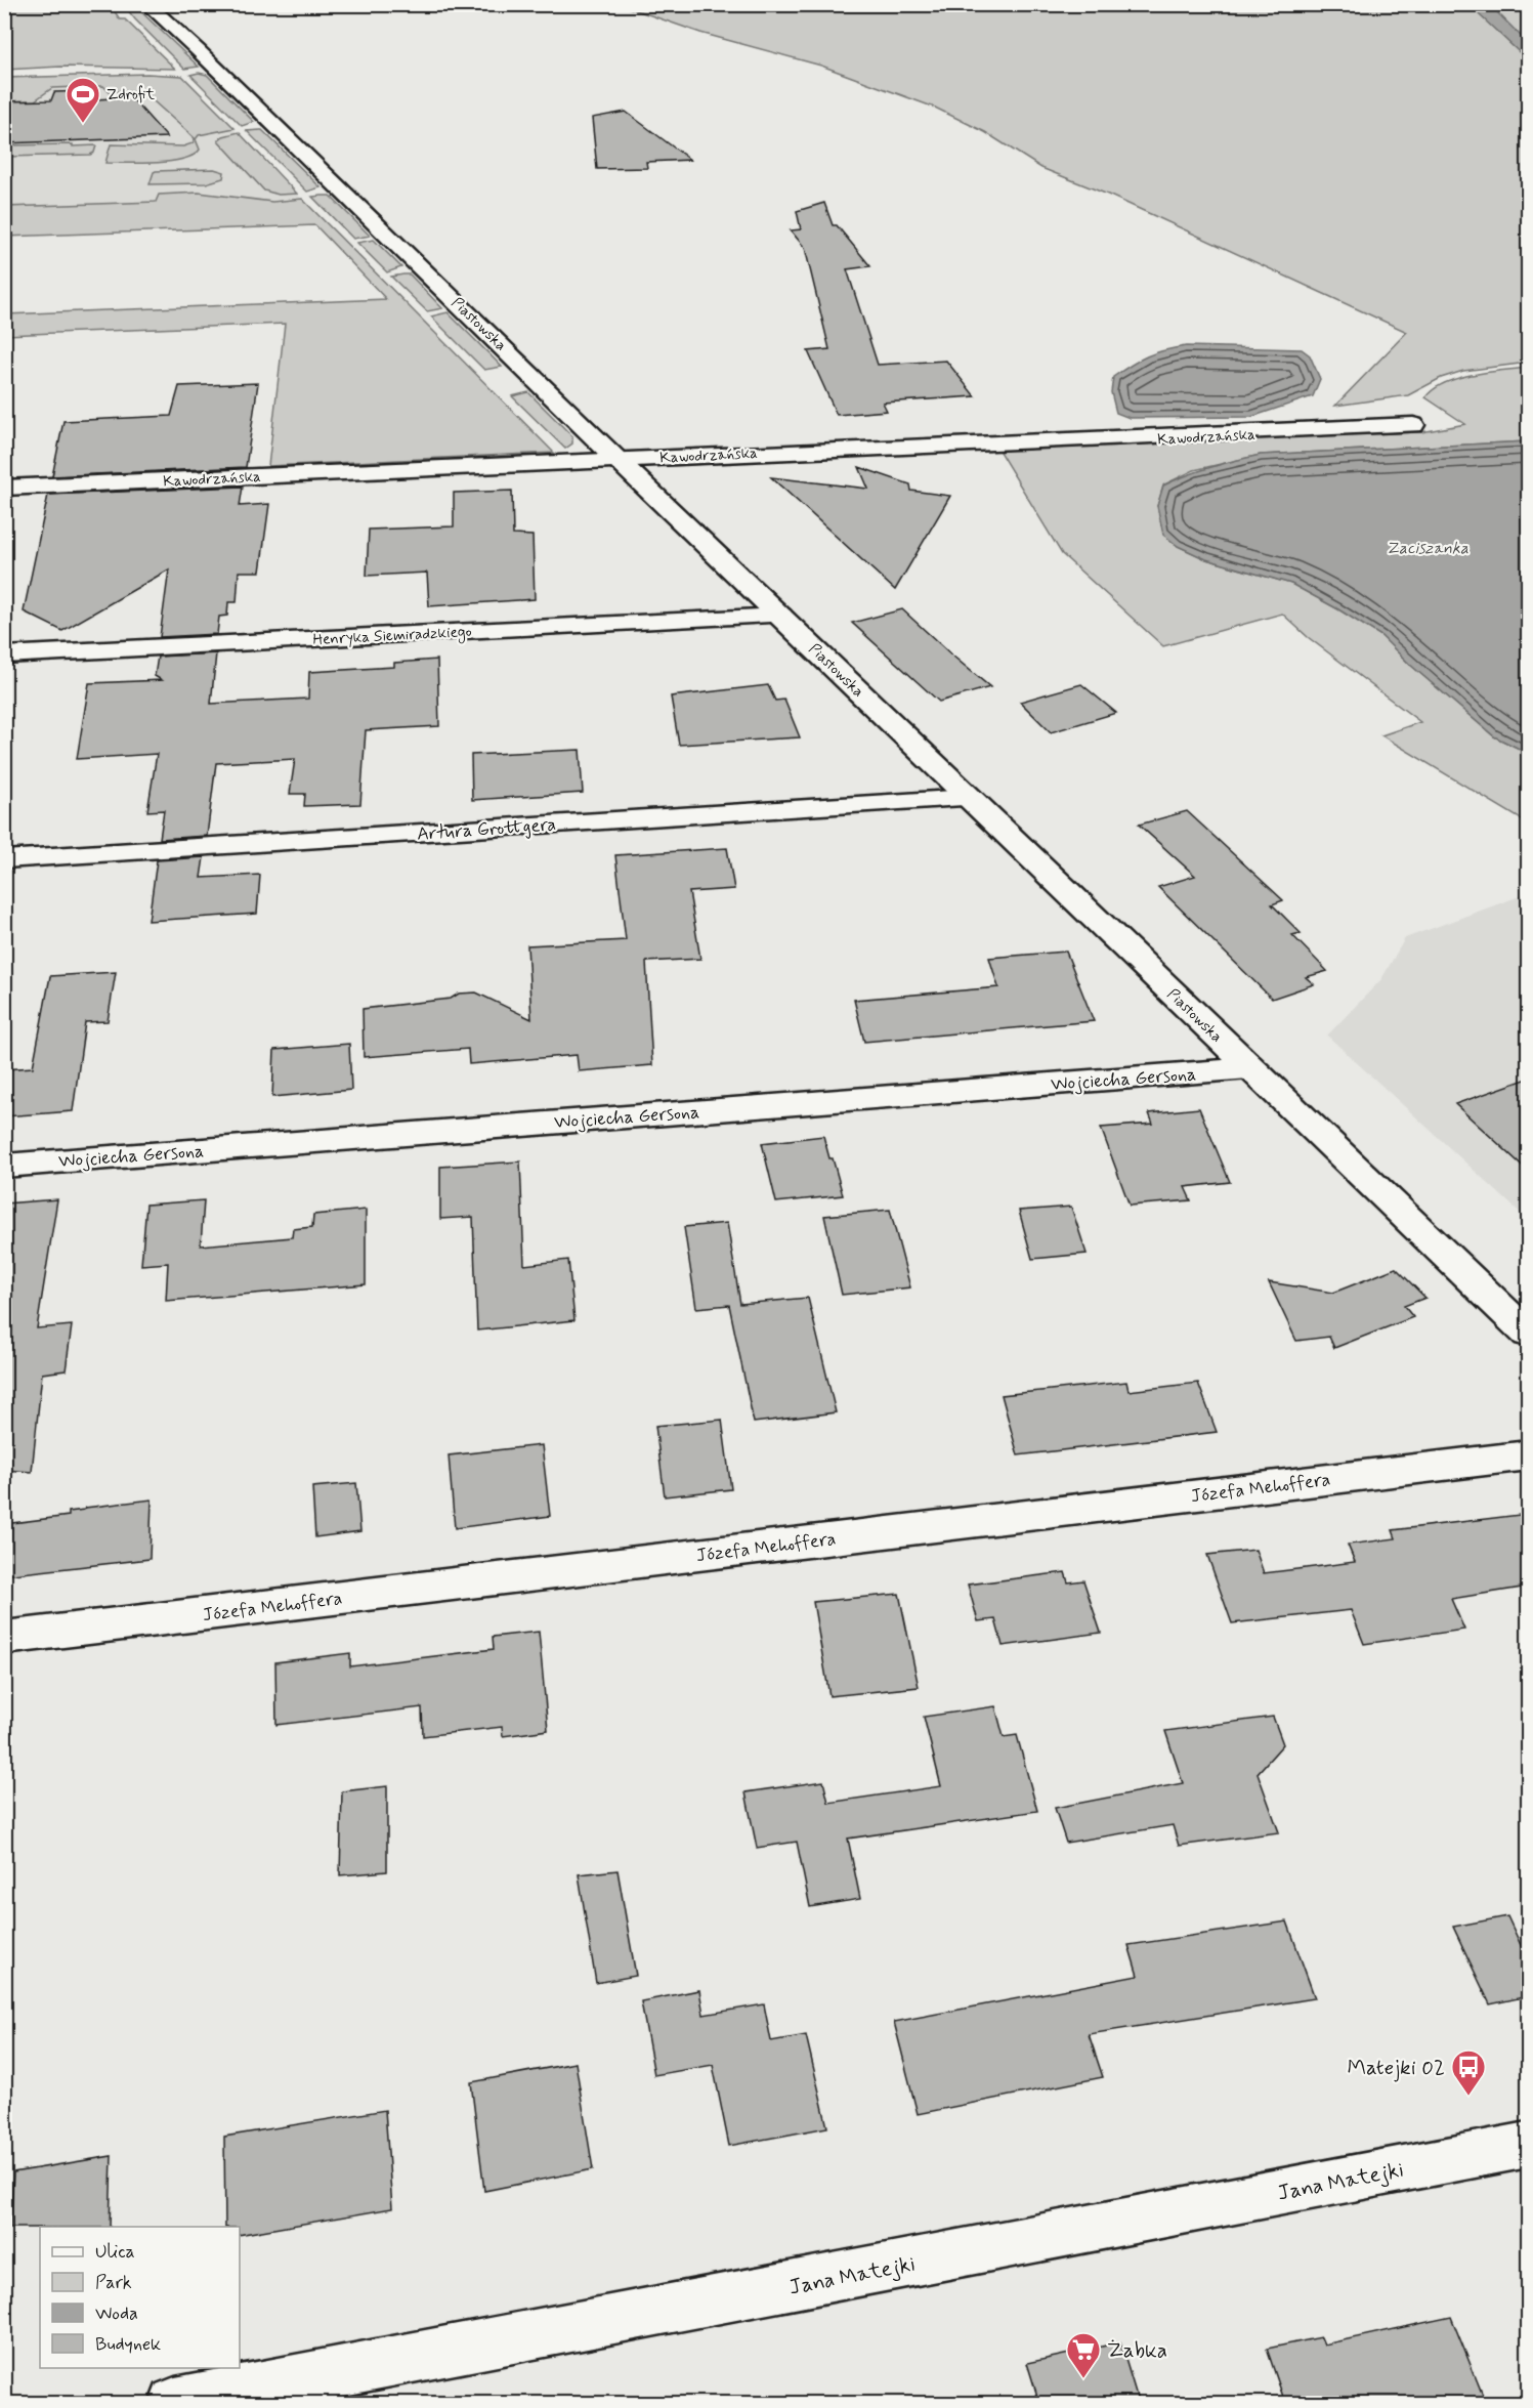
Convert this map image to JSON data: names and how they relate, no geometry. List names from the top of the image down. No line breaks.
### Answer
{"streets":{"street":["Piastowska","Kawodrzańska","Henryka Siemiradzkiego","Artura Grottgera","Wojciecha Gersona","Józefa Mehoffera","Jana Matejki"]},"crossings":[["Piastowska","Kawodrzańska"],["Piastowska","Henryka Siemiradzkiego"],["Piastowska","Artura Grottgera"],["Piastowska","Wojciecha Gersona"]],"water":["Zaciszanka"],"places":{"sports":["Zdrofit"],"bus stop":["Matejki 02"],"supermarket":["Żabka"]},"legend":["Ulica","Park","Woda","Budynek"]}
